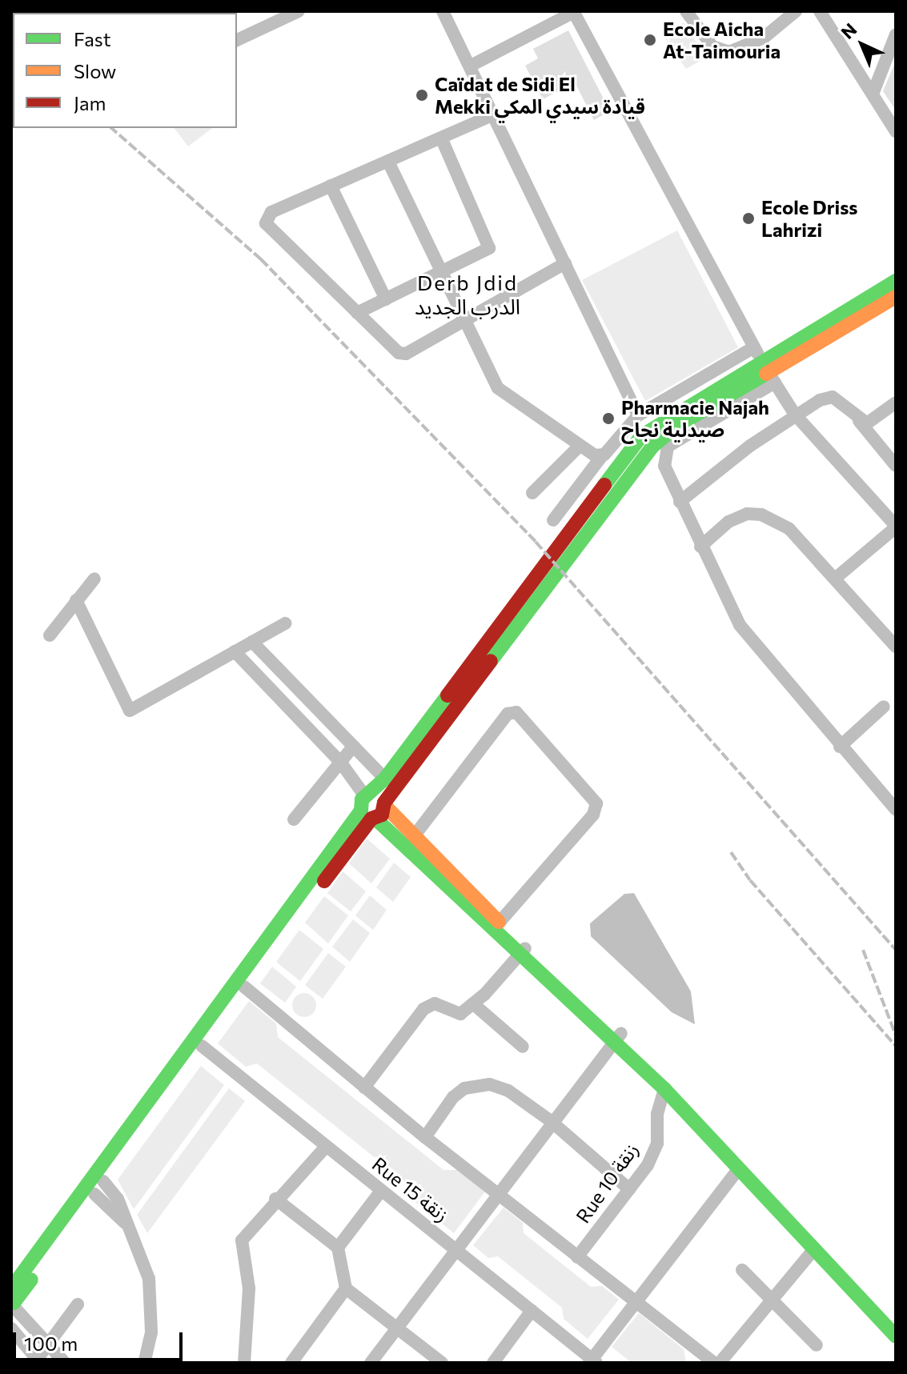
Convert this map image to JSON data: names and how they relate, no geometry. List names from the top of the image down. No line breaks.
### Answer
{"streets":{"street":["Rue 10 زنقة","Rue 15 زنقة"]},"districts":["Derb Jdid الدرب الجديد"],"places":["Ecole Aicha At-Taimouria","Caïdat de Sidi El Mekki قيادة سيدي المكي","Ecole Driss Lahrizi","Pharmacie Najah صيدلية نجاح"],"legend":["Fast","Slow","Jam"],"scale_bar":"100 m","north":"top left"}
